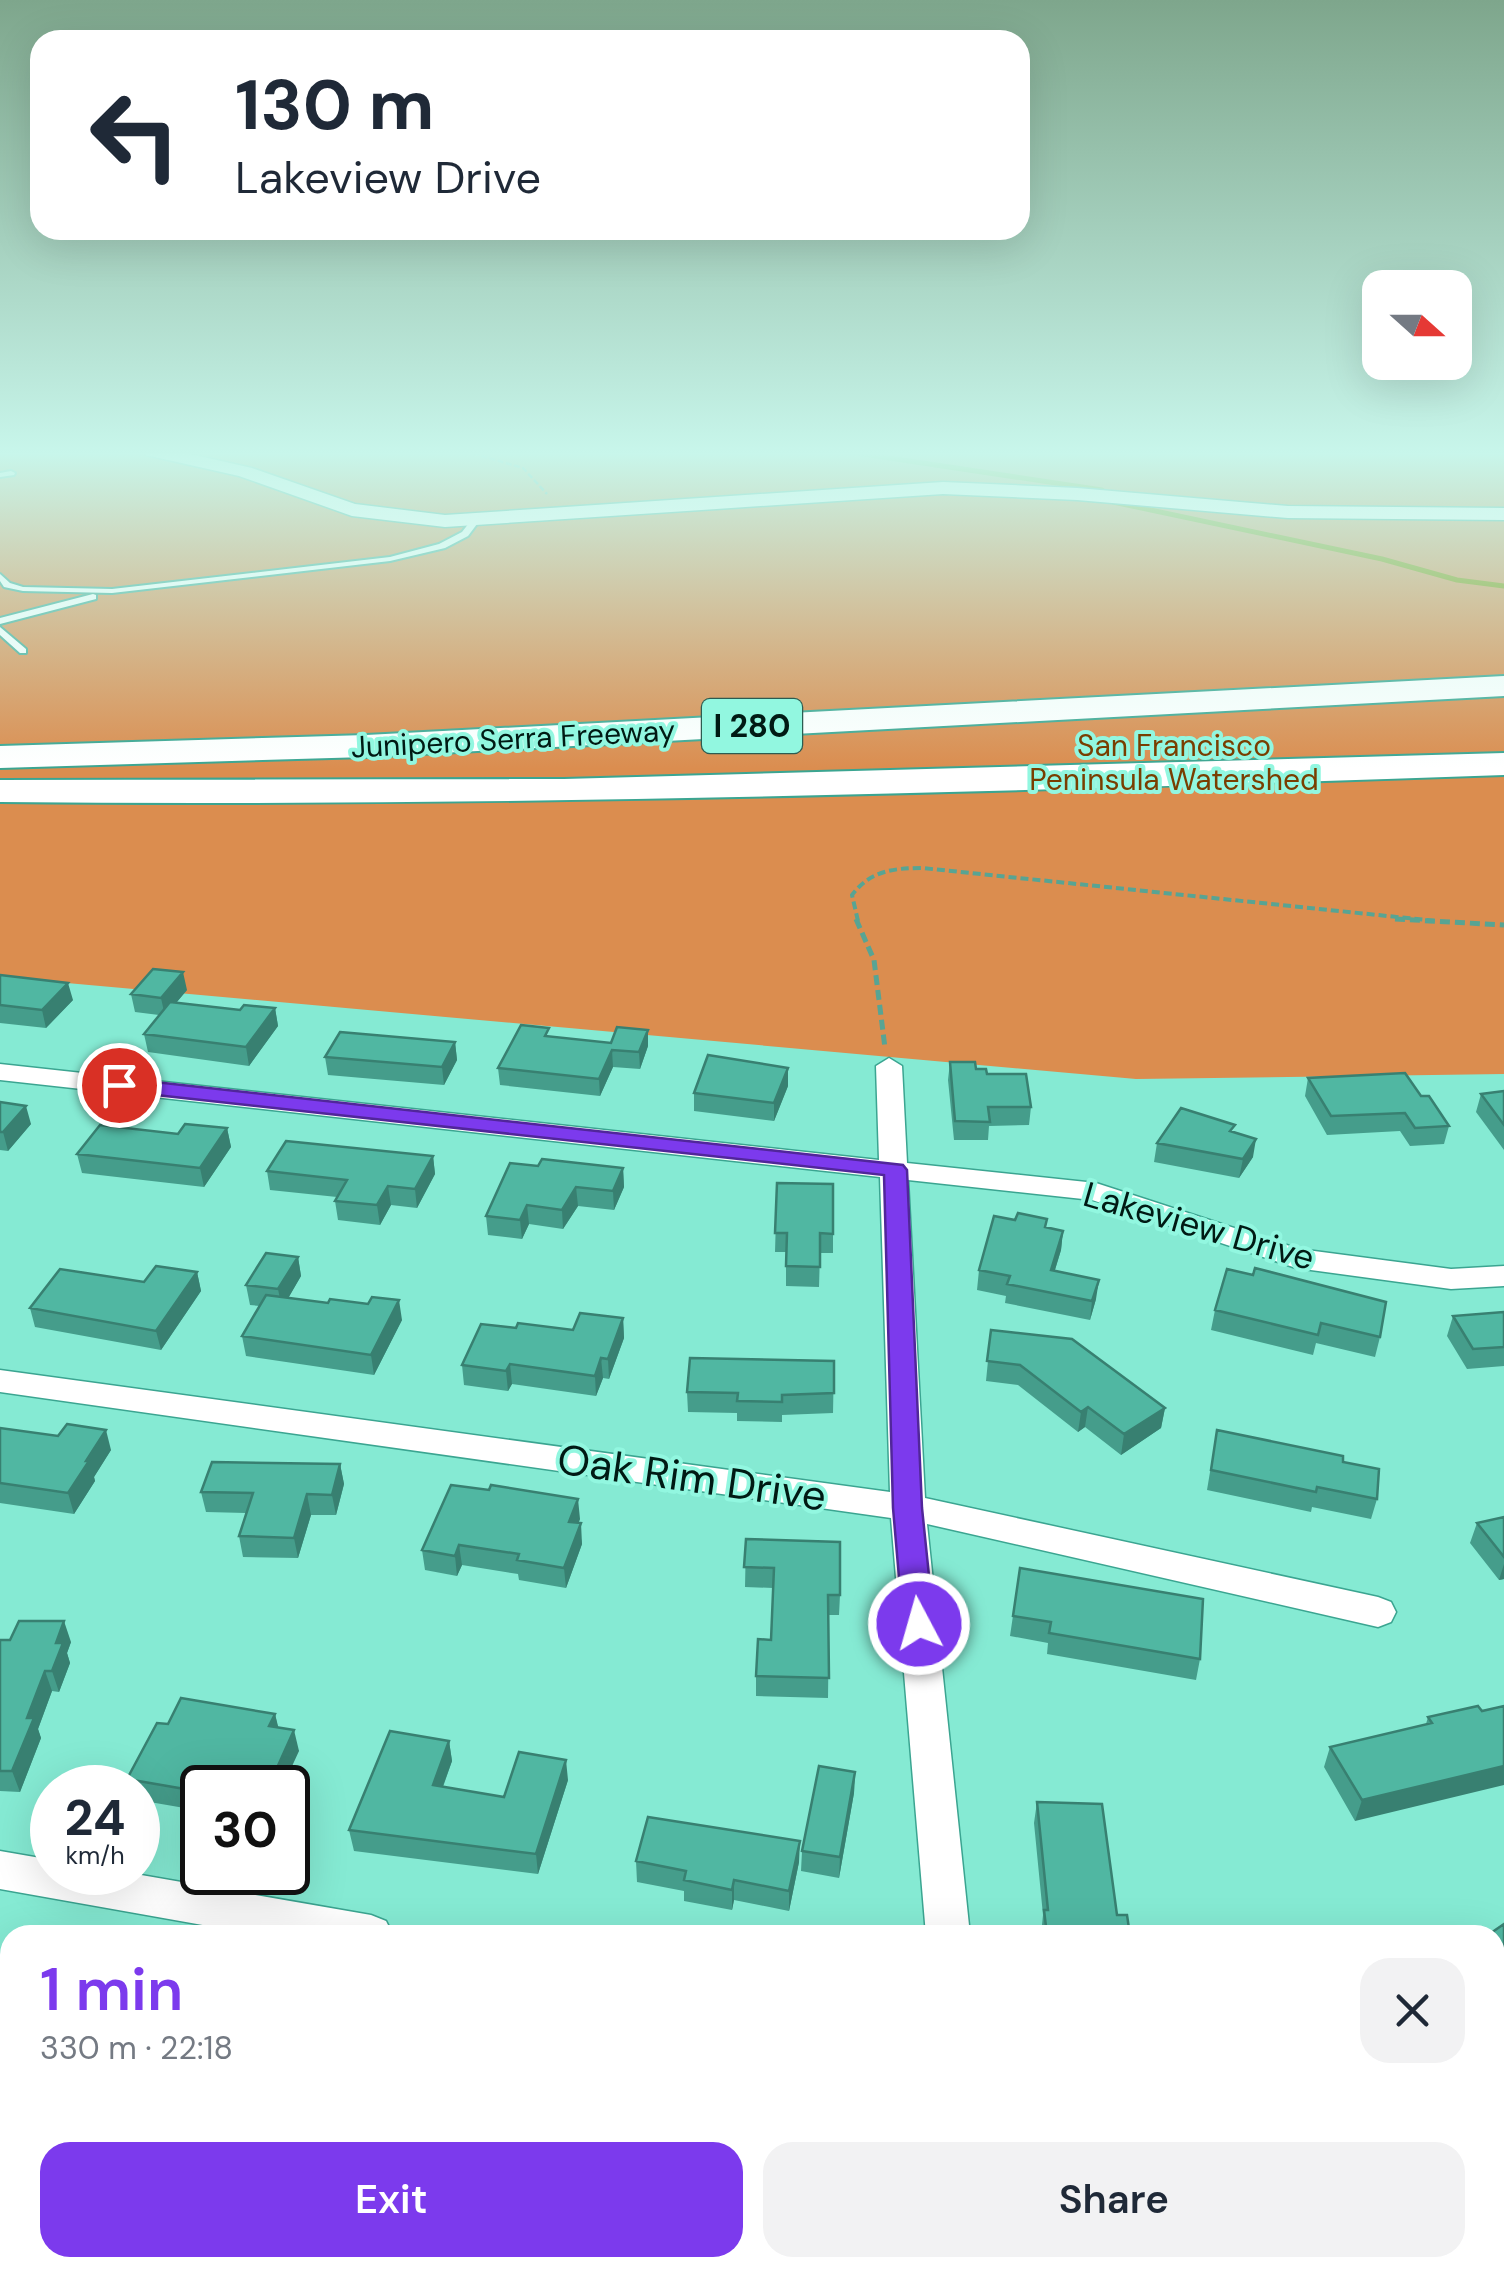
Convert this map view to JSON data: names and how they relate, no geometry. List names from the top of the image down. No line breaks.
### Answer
{"streets":{"highway":["I 280","Junipero Serra Freeway"],"street":["Lakeview Drive","Oak Rim Drive"]},"parks":["San Francisco Peninsula Watershed"],"north":"right","page":{"turn":["130 m","Lakeview Drive"],"speed":"24 km/h","limit":"30","heading":["1 min","330 m · 22:18"],"buttons":["Exit","Share"]}}
